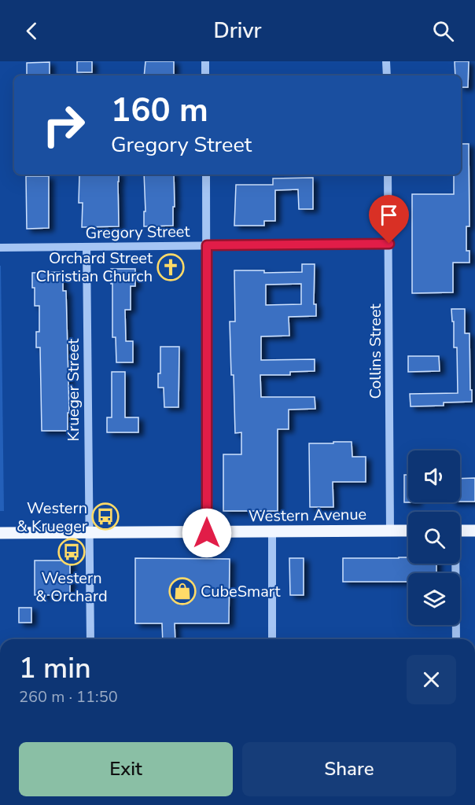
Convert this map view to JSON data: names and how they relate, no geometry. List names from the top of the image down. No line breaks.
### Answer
{"streets":{"main road":["Western Avenue"],"street":["Gregory Street","Collins Street","Krueger Street"]},"crossings":[["Gregory Street","Collins Street"],["Gregory Street","Krueger Street"],["Collins Street","Western Avenue"],["Krueger Street","Western Avenue"]],"places":{"church":["Orchard Street Christian Church"],"bus stop":["Western & Krueger","Western & Orchard"],"shop":["CubeSmart"]},"page":{"header":"Drivr","turn":["160 m","Gregory Street"],"heading":["1 min","260 m · 11:50"],"buttons":["Exit","Share"]}}
